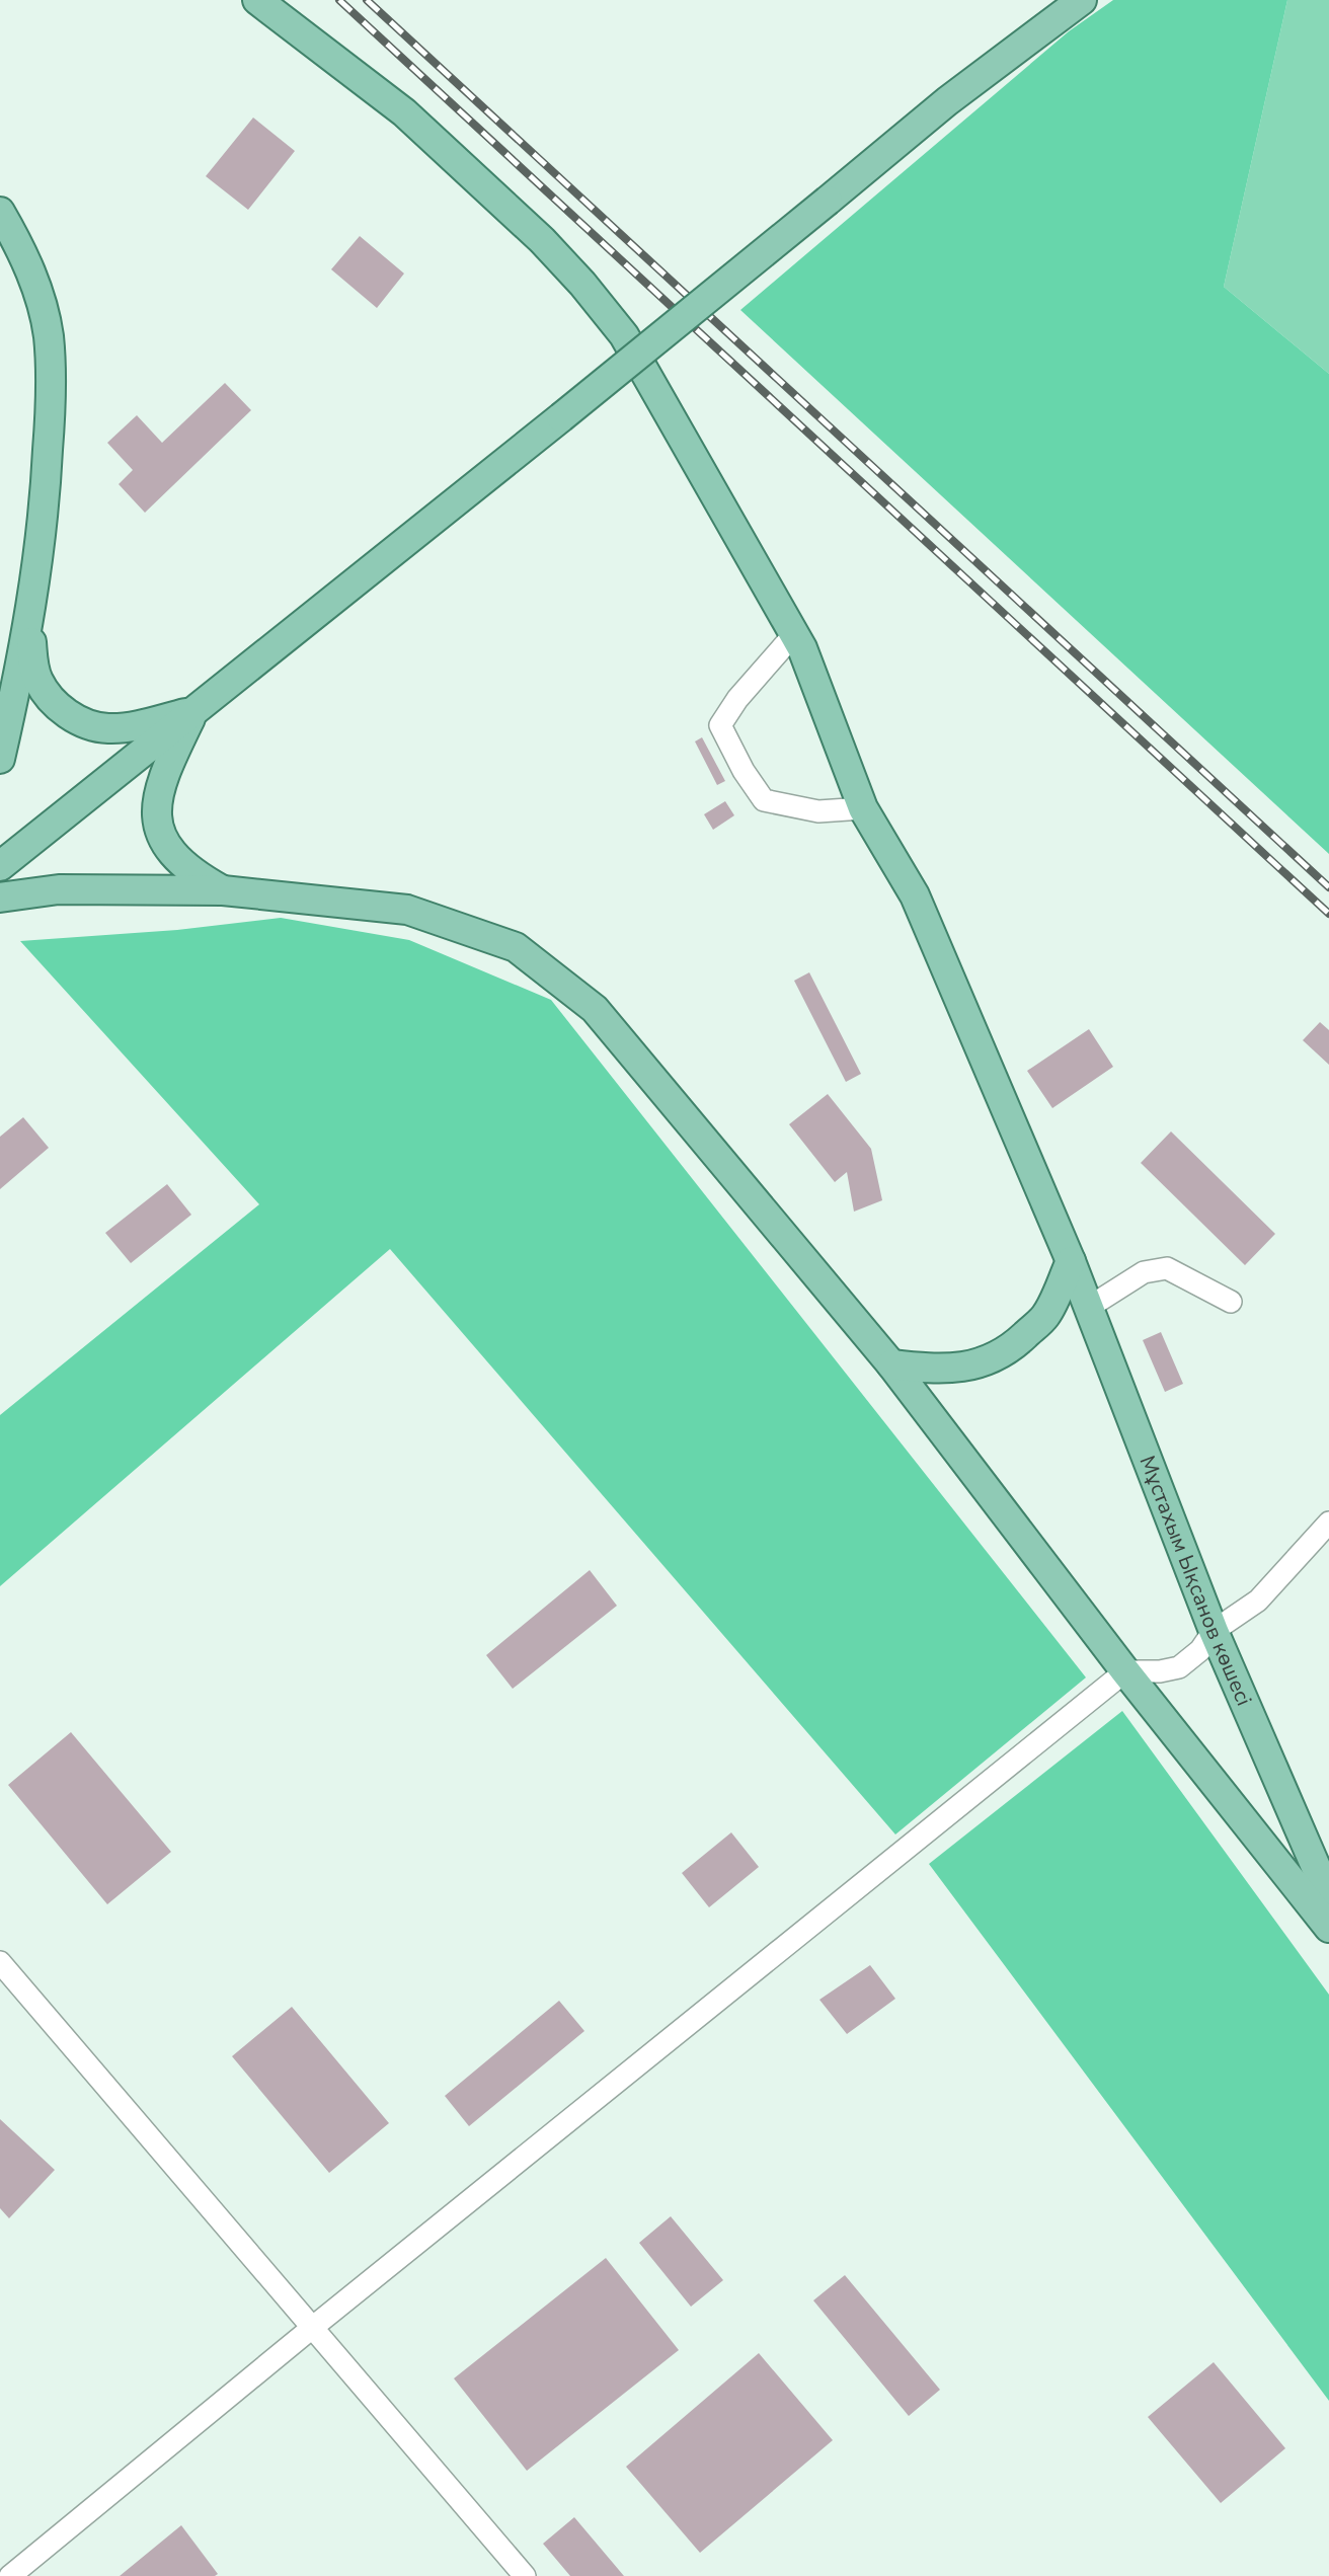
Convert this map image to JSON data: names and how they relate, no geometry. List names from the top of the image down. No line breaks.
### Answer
{"streets":{"main road":["Мұстахым Ықсанов көшесі"]}}
